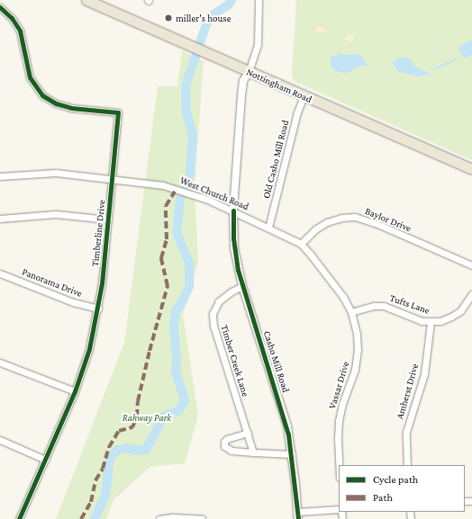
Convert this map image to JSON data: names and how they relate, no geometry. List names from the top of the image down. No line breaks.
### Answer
{"streets":{"main road":["Nottingham Road"],"street":["Old Casho Mill Road","West Church Road","Baylor Drive","Timberline Drive","Panorama Drive","Tufts Lane","Timber Creek Lane","Casho Mill Road","Vassar Drive","Amherst Drive"]},"crossings":[["Nottingham Road","Old Casho Mill Road"],["Nottingham Road","Casho Mill Road"],["Old Casho Mill Road","West Church Road"],["Old Casho Mill Road","Vassar Drive"],["West Church Road","Timberline Drive"],["West Church Road","Casho Mill Road"],["West Church Road","Vassar Drive"],["Baylor Drive","Vassar Drive"],["Timberline Drive","Panorama Drive"],["Tufts Lane","Vassar Drive"],["Tufts Lane","Amherst Drive"],["Timber Creek Lane","Casho Mill Road"]],"parks":["Rahway Park"],"places":["miller's house"],"legend":["Cycle path","Path"]}
